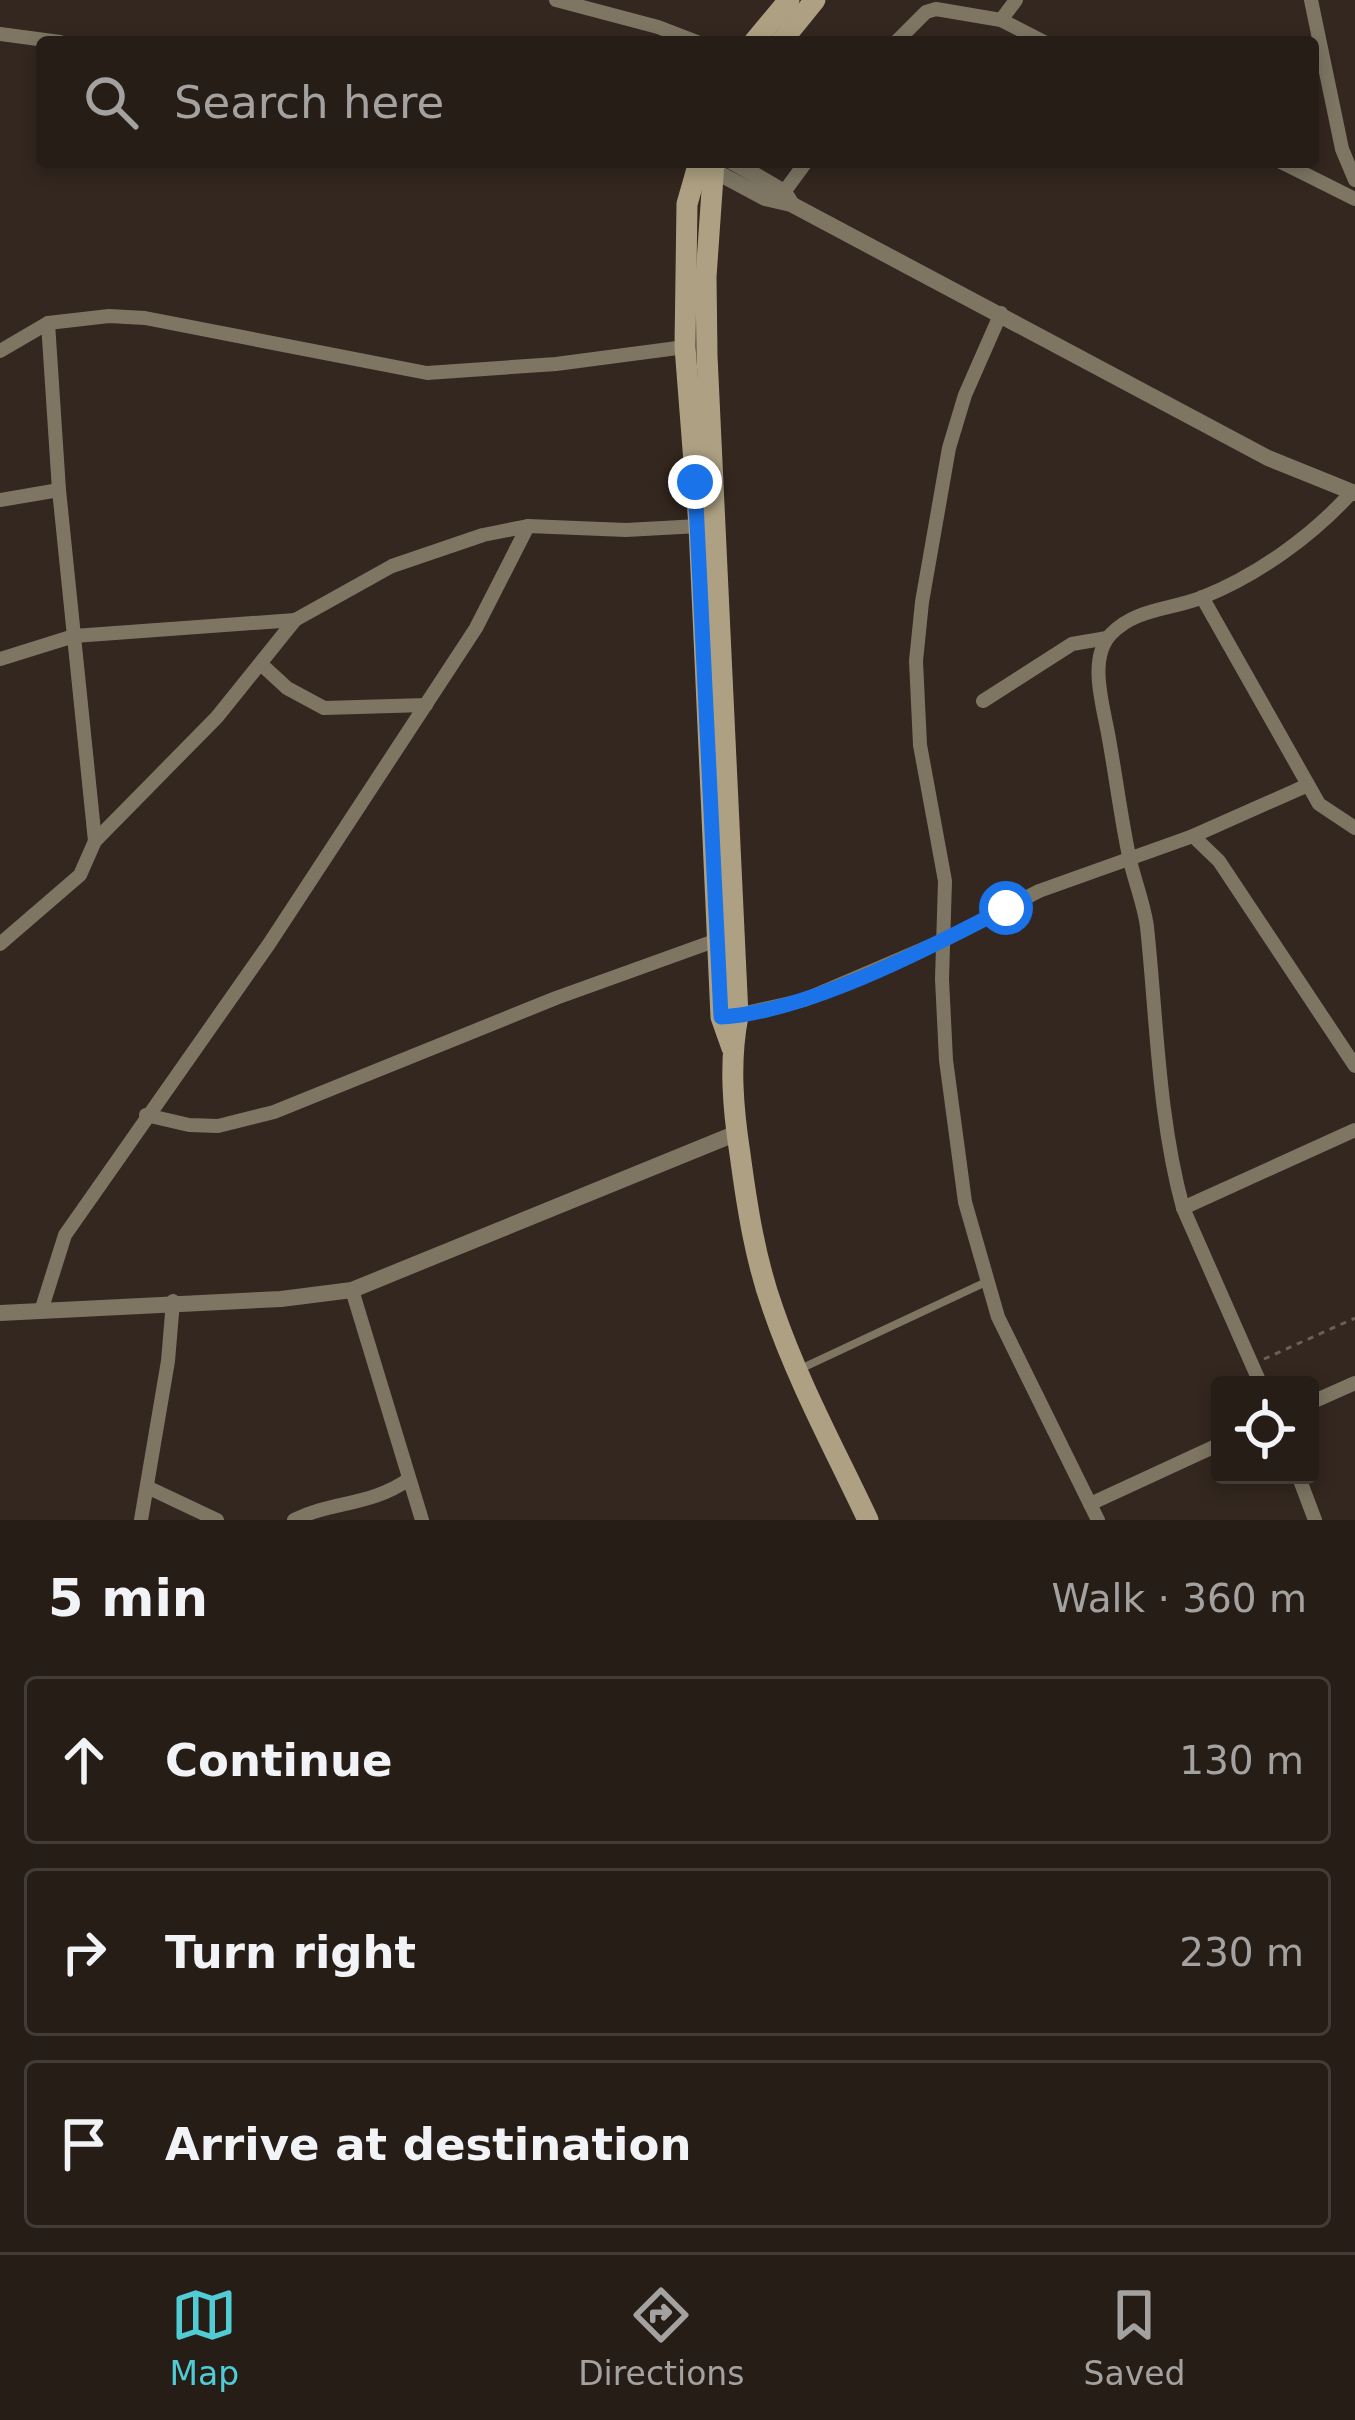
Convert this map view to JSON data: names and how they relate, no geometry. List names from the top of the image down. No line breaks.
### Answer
{"page":{"search":"Search here","heading":["5 min","Walk · 360 m"],"list":[["Continue","130 m"],["Turn right","230 m"],"Arrive at destination"],"nav":["Map","Directions","Saved"]}}
